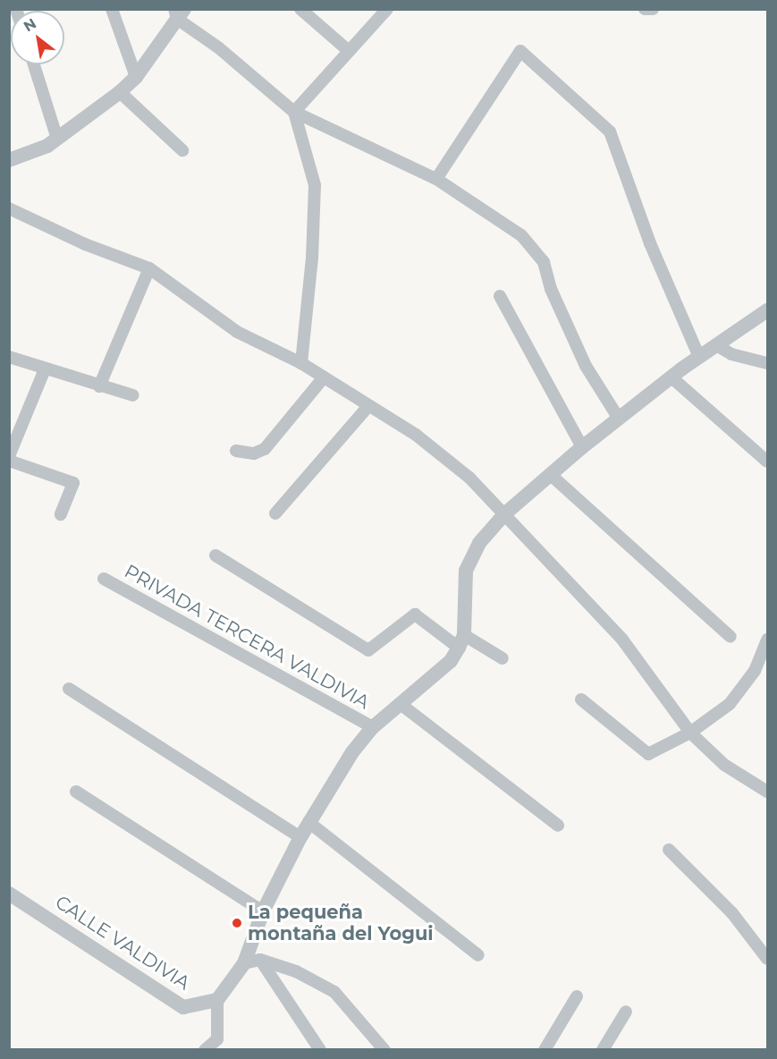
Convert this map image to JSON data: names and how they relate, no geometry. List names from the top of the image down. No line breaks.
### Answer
{"streets":{"street":["PRIVADA TERCERA VALDIVIA","CALLE VALDIVIA"]},"places":["La pequeña montaña del Yogui"],"north":"top left"}
